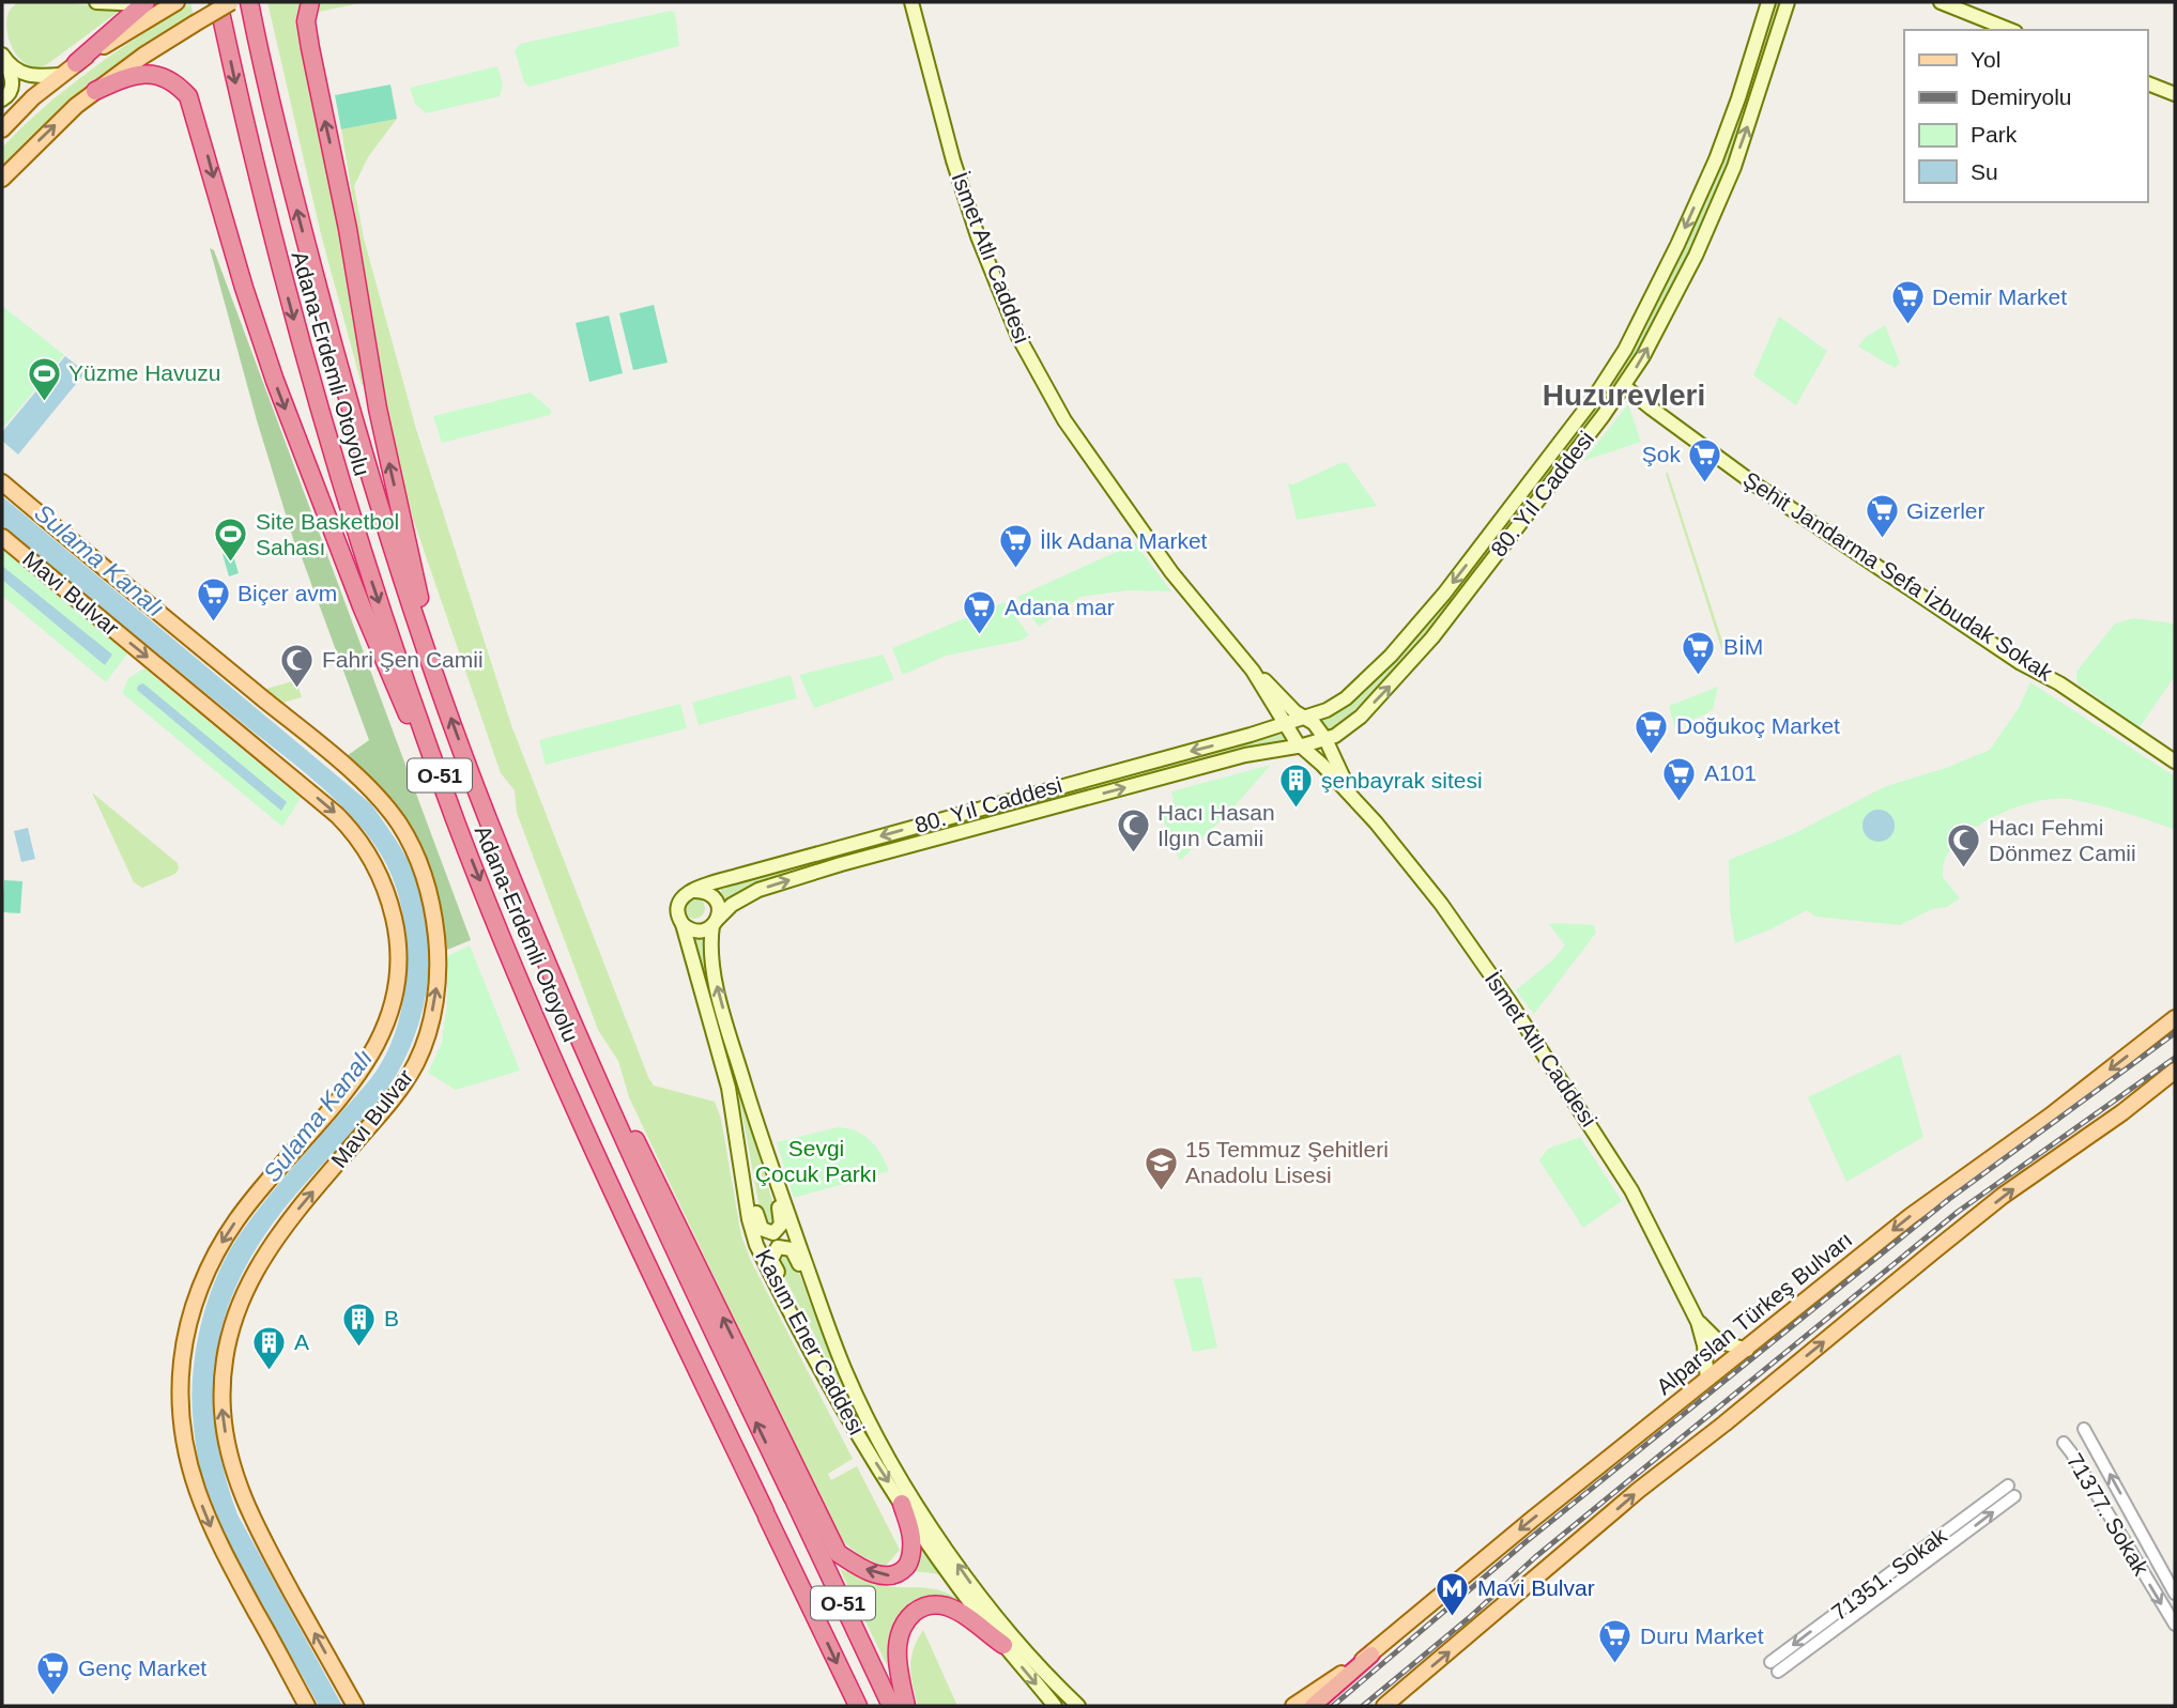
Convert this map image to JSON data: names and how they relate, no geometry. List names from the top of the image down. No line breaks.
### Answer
{"streets":{"highway":["Adana-Erdemli Otoyolu","O-51","Alparslan Türkeş Bulvarı"],"main road":["İsmet Atlı Caddesi","80. Yıl Caddesi","Şehit Jandarma Sefa İzbudak Sokak","Mavi Bulvar","Kasım Ener Caddesi"],"street":["71377. Sokak","71351. Sokak"]},"crossings":[["İsmet Atlı Caddesi","80. Yıl Caddesi"],["80. Yıl Caddesi","Şehit Jandarma Sefa İzbudak Sokak"],["80. Yıl Caddesi","Kasım Ener Caddesi"]],"districts":["Huzurevleri"],"water":["Sulama Kanalı"],"parks":["Sevgi Çocuk Parkı"],"places":{"supermarket":["Demir Market","Şok","Gizerler","İlk Adana Market","Biçer avm","Adana mar","BİM","Doğukoç Market","A101","Duru Market","Genç Market"],"sports":["Yüzme Havuzu","Site Basketbol Sahası"],"mosque":["Fahri Şen Camii","Hacı Hasan Ilgın Camii","Hacı Fehmi Dönmez Camii"],"building":["şenbayrak sitesi","B","A"],"school or university":["15 Temmuz Şehitleri Anadolu Lisesi"],"metro station":["Mavi Bulvar"]},"legend":["Yol","Demiryolu","Park","Su"]}
